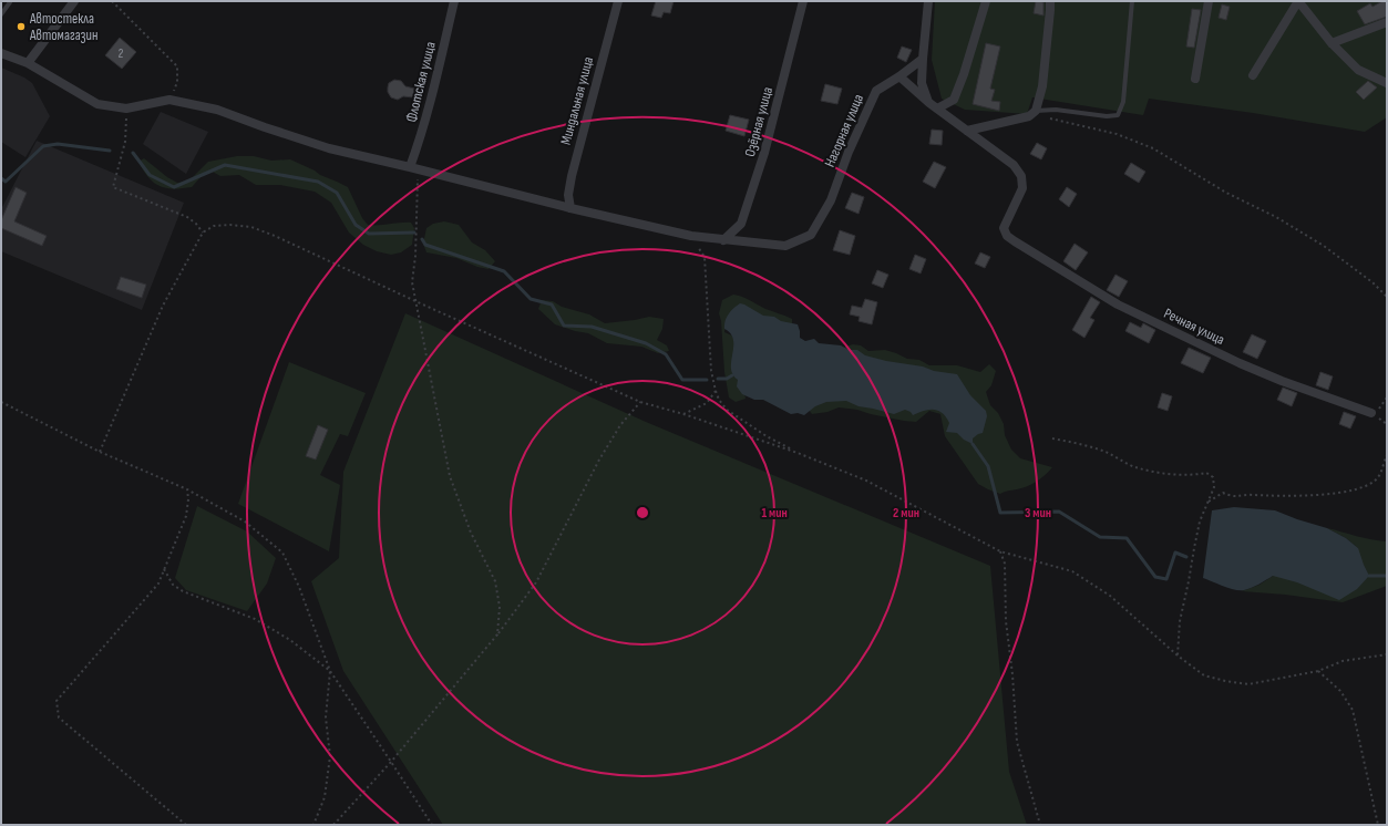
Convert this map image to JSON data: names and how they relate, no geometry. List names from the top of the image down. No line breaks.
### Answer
{"streets":{"street":["Флотская улица","Миндальная улица","Озёрная улица","Нагорная улица","Речная улица"]},"crossings":[["Озёрная улица","Нагорная улица"]],"places":["Автостекла Автомагазин"],"house_numbers":["2"],"rings":["1 мин","2 мин","3 мин"]}
